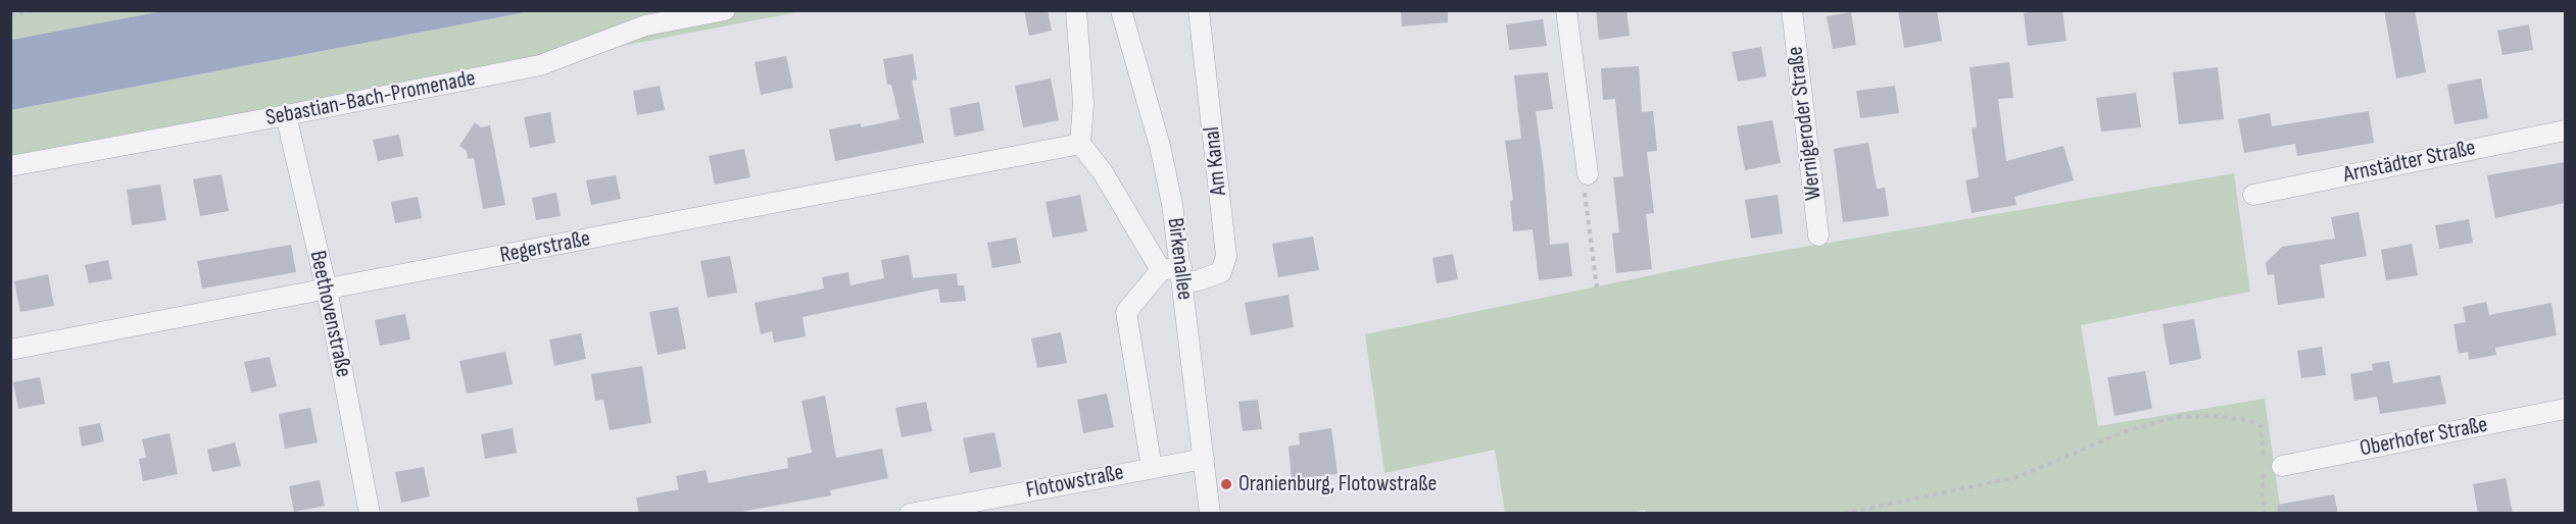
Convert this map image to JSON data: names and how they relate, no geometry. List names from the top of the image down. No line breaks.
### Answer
{"streets":{"street":["Sebastian-Bach-Promenade","Wernigeroder Straße","Am Kanal","Arnstädter Straße","Regerstraße","Birkenallee","Beethovenstraße","Oberhofer Straße","Flotowstraße"]},"crossings":[["Sebastian-Bach-Promenade","Beethovenstraße"],["Am Kanal","Birkenallee"],["Regerstraße","Beethovenstraße"],["Birkenallee","Flotowstraße"]],"places":["Oranienburg, Flotowstraße"]}
